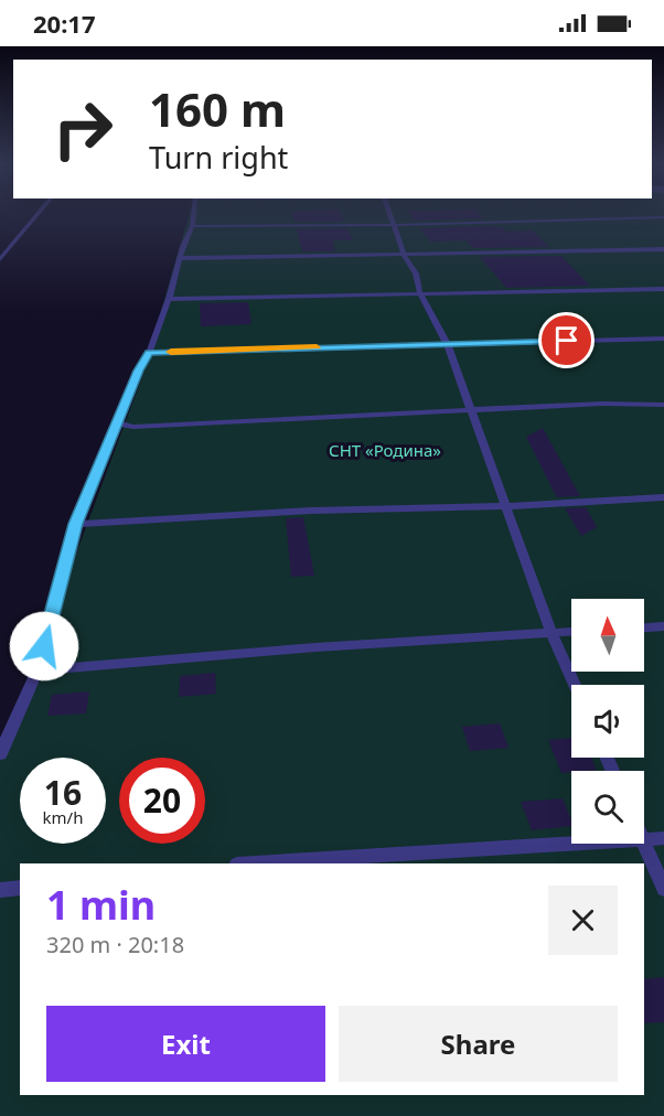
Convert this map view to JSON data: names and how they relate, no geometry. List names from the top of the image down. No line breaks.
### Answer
{"parks":["СНТ «Родина»"],"north":"top","page":{"status":"20:17","turn":["160 m","Turn right"],"speed":"16 km/h","limit":"20","heading":["1 min","320 m · 20:18"],"buttons":["Exit","Share"]}}
